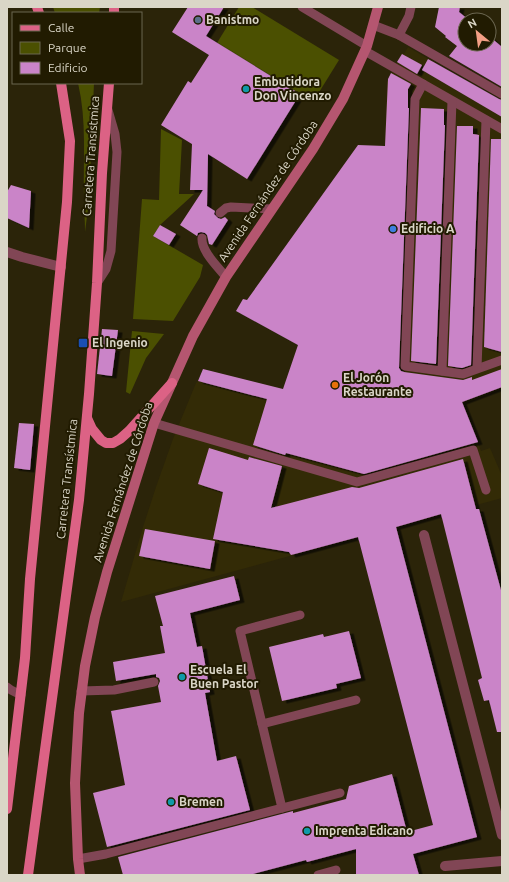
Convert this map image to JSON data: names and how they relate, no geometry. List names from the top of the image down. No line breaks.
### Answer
{"streets":{"main road":["Carretera Transístmica","Avenida Fernández de Córdoba"]},"places":{"other":["Banistmo","Embutidora Don Vincenzo","Edificio A","El Jorón Restaurante","Escuela El Buen Pastor","Bremen","Imprenta Edicano"],"transit":["El Ingenio"]},"legend":["Calle","Parque","Edificio"],"north":"top left"}
